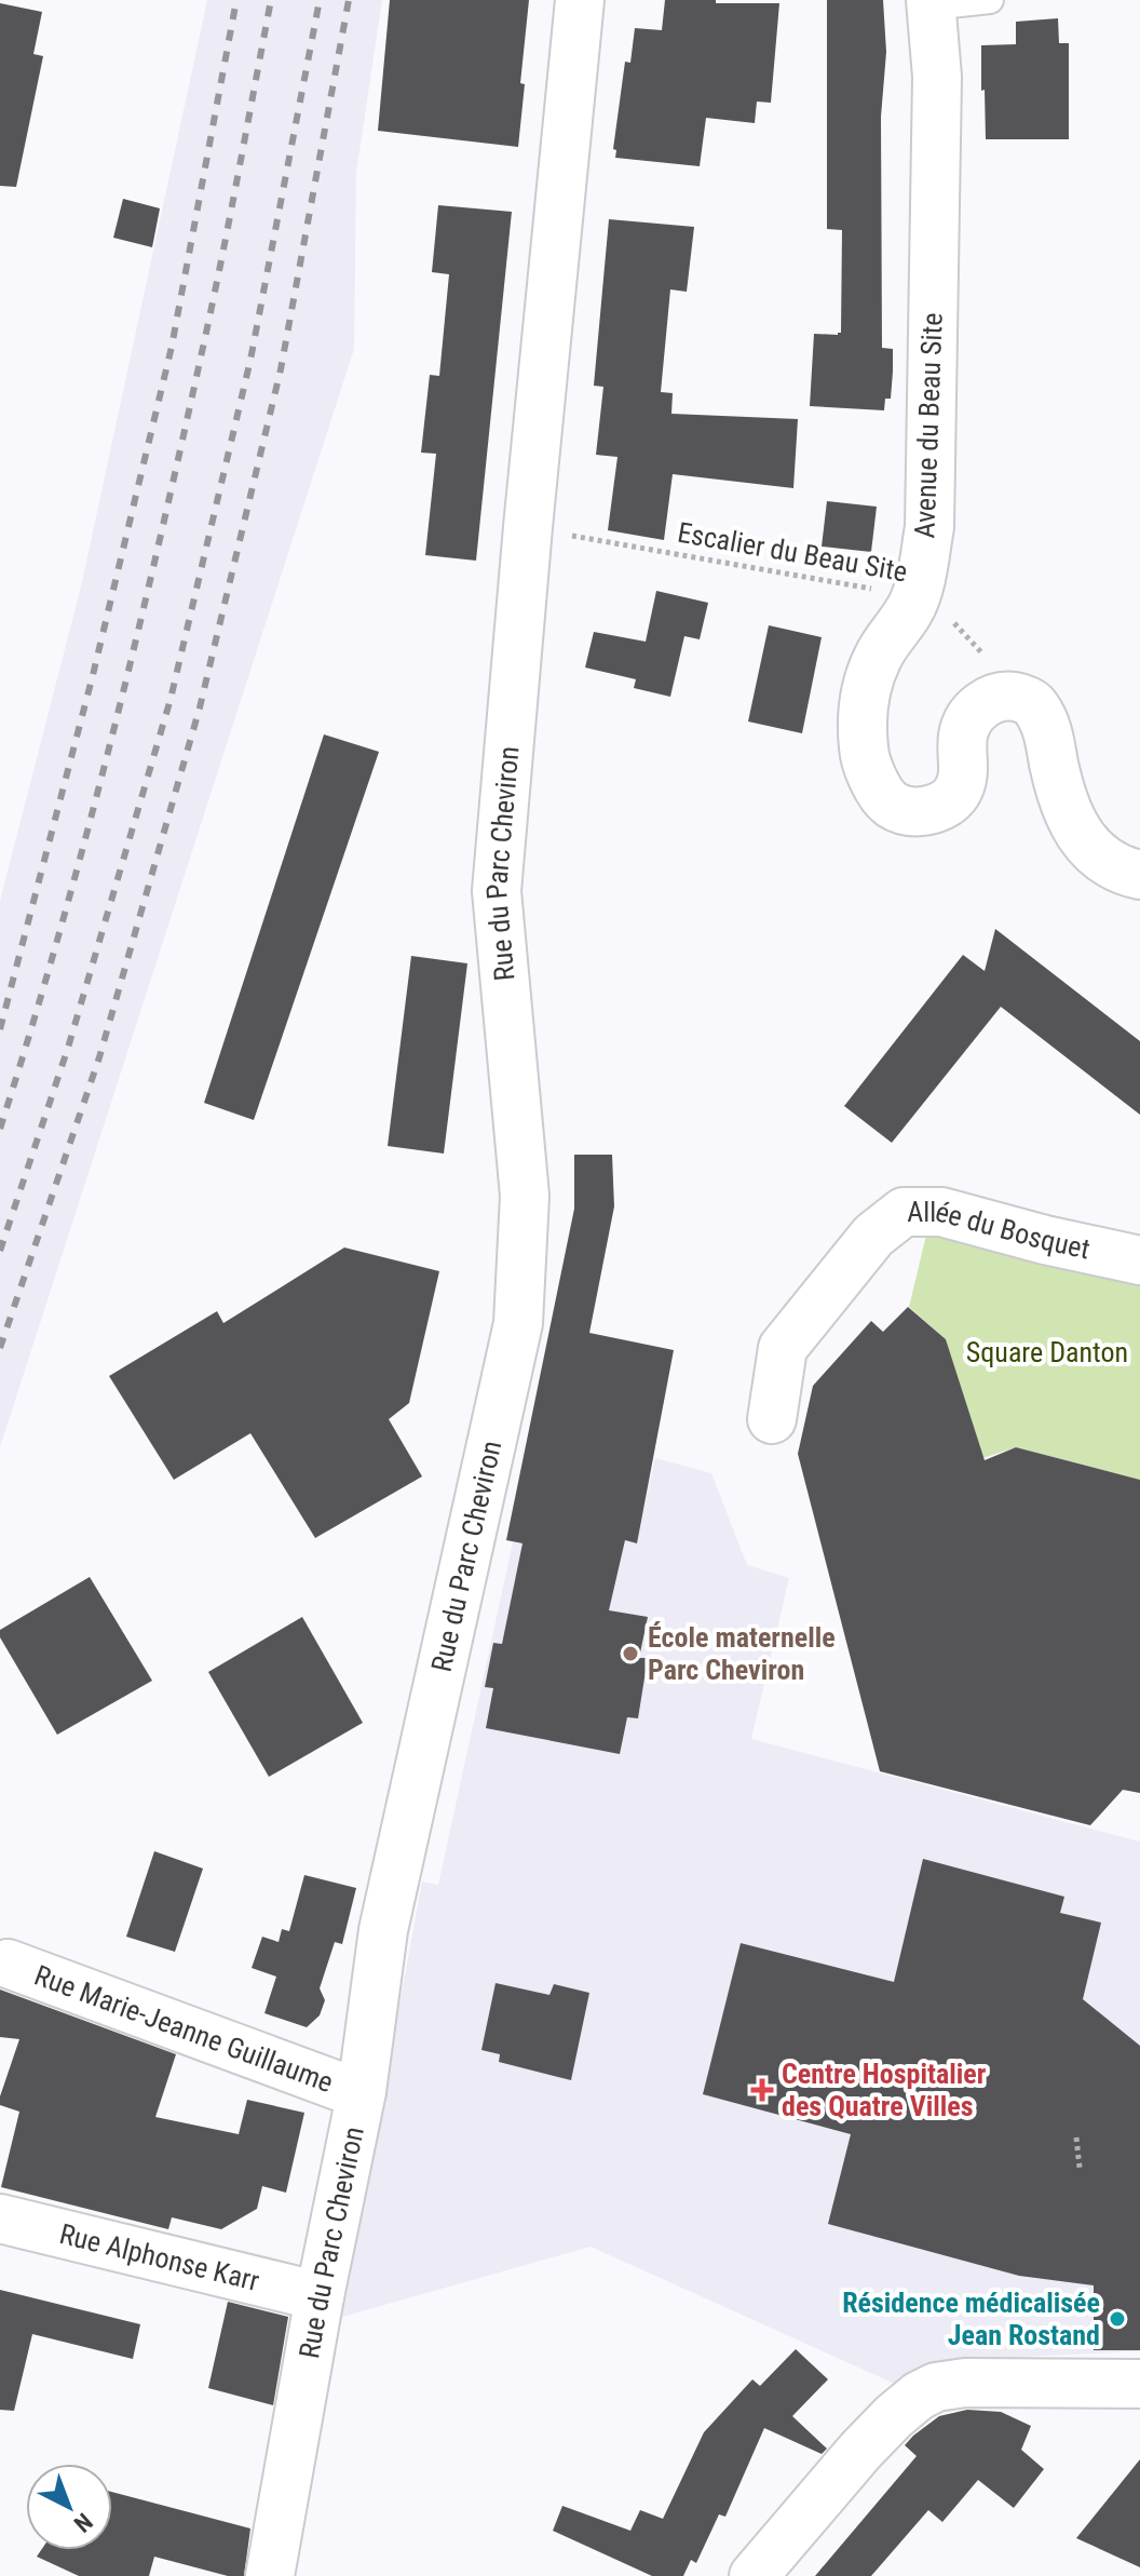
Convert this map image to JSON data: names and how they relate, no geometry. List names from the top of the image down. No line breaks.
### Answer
{"streets":{"street":["Avenue du Beau Site","Rue du Parc Cheviron","Allée du Bosquet","Rue Marie-Jeanne Guillaume","Rue Alphonse Karr"],"path":["Escalier du Beau Site"]},"crossings":[["Avenue du Beau Site","Escalier du Beau Site"],["Escalier du Beau Site","Rue du Parc Cheviron"],["Rue du Parc Cheviron","Rue Marie-Jeanne Guillaume"],["Rue du Parc Cheviron","Rue Alphonse Karr"]],"parks":["Square Danton"],"places":{"other":["École maternelle Parc Cheviron","Résidence médicalisée Jean Rostand"],"health":["Centre Hospitalier des Quatre Villes"]},"north":"bottom right"}
